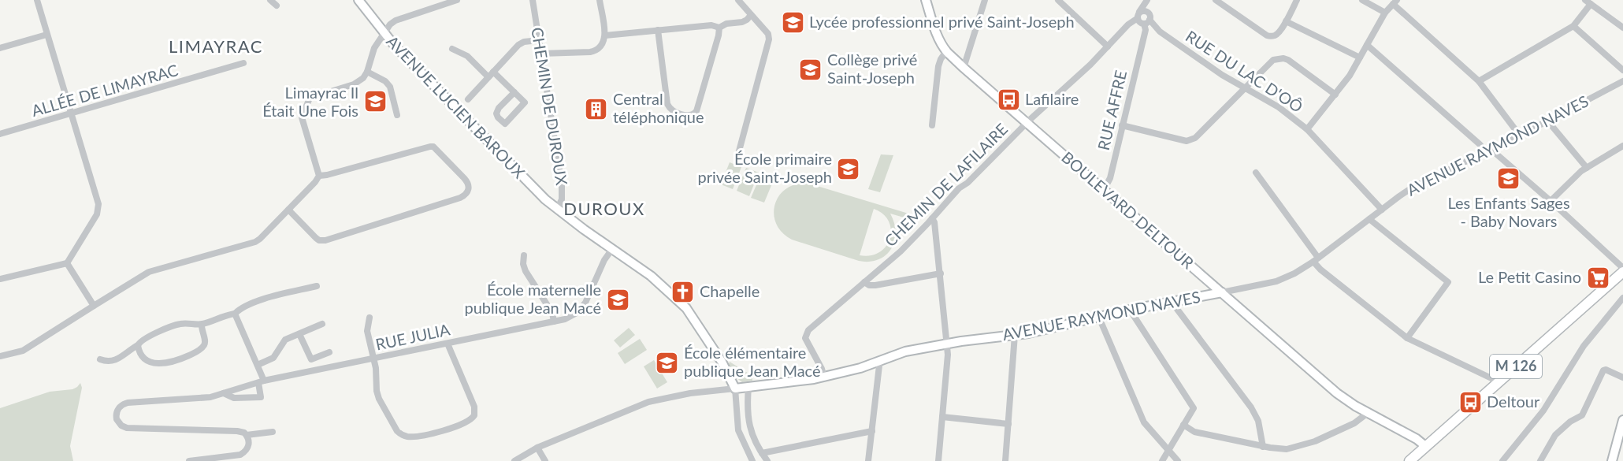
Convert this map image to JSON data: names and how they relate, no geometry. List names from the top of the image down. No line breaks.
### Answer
{"streets":{"main road":["M 126"],"street":["RUE DU LAC D'OÔ","ALLÉE DE LIMAYRAC","CHEMIN DE DUROUX","AVENUE LUCIEN BAROUX","RUE AFFRE","AVENUE RAYMOND NAVES","CHEMIN DE LAFILAIRE","BOULEVARD DELTOUR","RUE JULIA"]},"crossings":[["RUE DU LAC D'OÔ","RUE AFFRE"],["RUE DU LAC D'OÔ","AVENUE RAYMOND NAVES"],["RUE DU LAC D'OÔ","CHEMIN DE LAFILAIRE"],["CHEMIN DE DUROUX","AVENUE LUCIEN BAROUX"],["RUE AFFRE","CHEMIN DE LAFILAIRE"],["RUE AFFRE","BOULEVARD DELTOUR"],["AVENUE RAYMOND NAVES","CHEMIN DE LAFILAIRE"],["AVENUE RAYMOND NAVES","BOULEVARD DELTOUR"],["CHEMIN DE LAFILAIRE","BOULEVARD DELTOUR"],["BOULEVARD DELTOUR","M 126"]],"districts":["LIMAYRAC","DUROUX"],"places":{"school or university":["Lycée professionnel privé Saint-Joseph","Collège privé Saint-Joseph","Limayrac Il Était Une Fois","École primaire privée Saint-Joseph","Les Enfants Sages - Baby Novars","École maternelle publique Jean Macé","École élémentaire publique Jean Macé"],"bus stop":["Lafilaire","Deltour"],"building":["Central téléphonique"],"supermarket":["Le Petit Casino"],"church":["Chapelle"]}}
